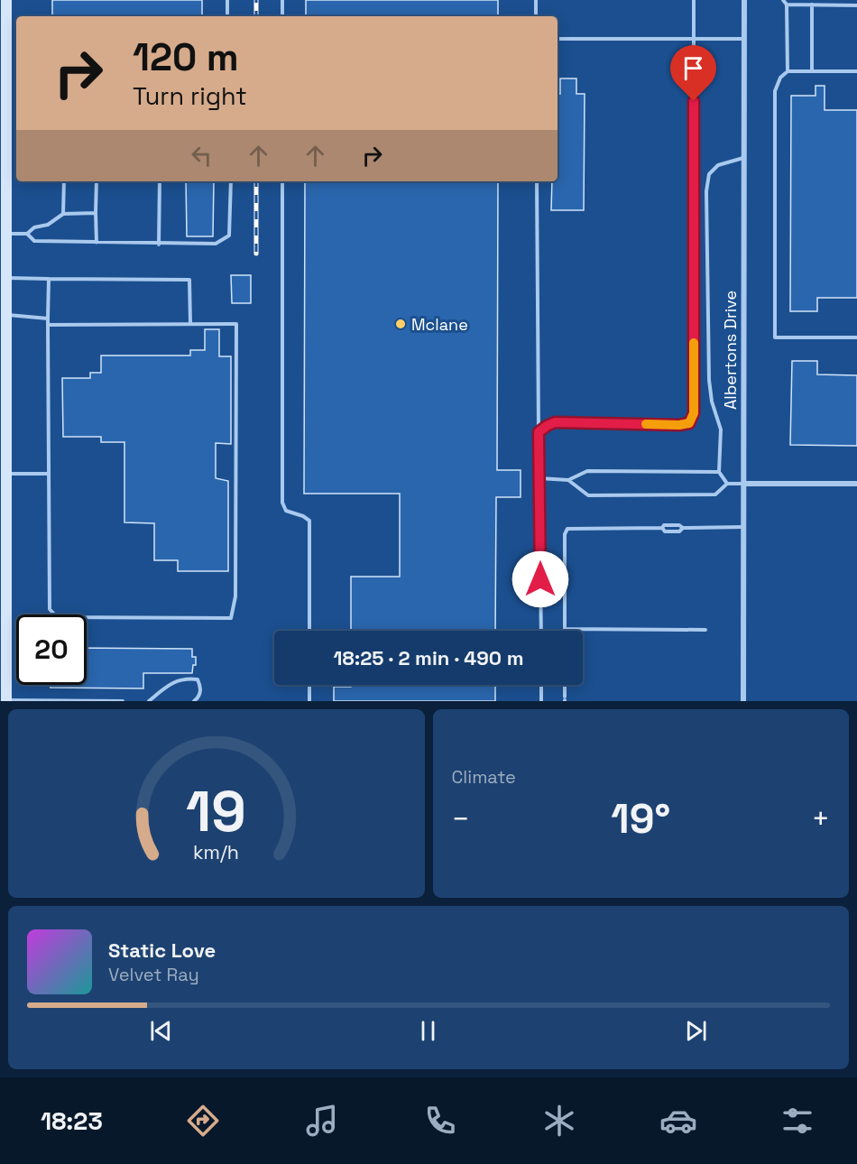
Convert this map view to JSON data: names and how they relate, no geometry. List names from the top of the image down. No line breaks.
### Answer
{"streets":{"street":["Albertons Drive"]},"places":["Mclane"],"page":{"turn":["120 m","Turn right"],"limit":"20","trip":"18:25 · 2 min · 490 m","tile":"Climate","heat":["−","19°","+"],"song":["Static Love","Velvet Ray"],"tabs":"18:23","gauge":["19","km/h"]}}
